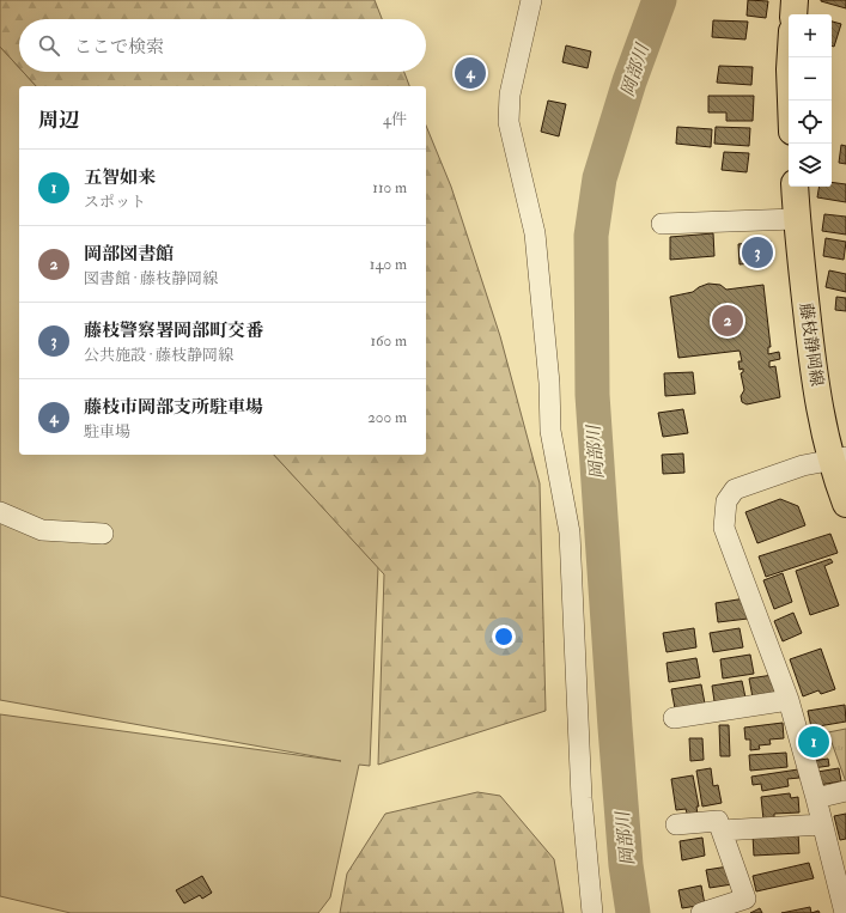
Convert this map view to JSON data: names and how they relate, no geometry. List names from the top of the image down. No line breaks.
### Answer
{"streets":{"main road":["藤枝静岡線"]},"water":["岡部川"],"page":{"map_buttons":["+","−"],"search":"ここで検索","pins":["4","3","2","1"],"heading":["周辺","4件"],"list":[{"mark":"1","name":"五智如来","note":"スポット","value":"110 m"},{"mark":"2","name":"岡部図書館","note":"図書館 · 藤枝静岡線","value":"140 m"},{"mark":"3","name":"藤枝警察署岡部町交番","note":"公共施設 · 藤枝静岡線","value":"160 m"},{"mark":"4","name":"藤枝市岡部支所駐車場","note":"駐車場","value":"200 m"}]}}
